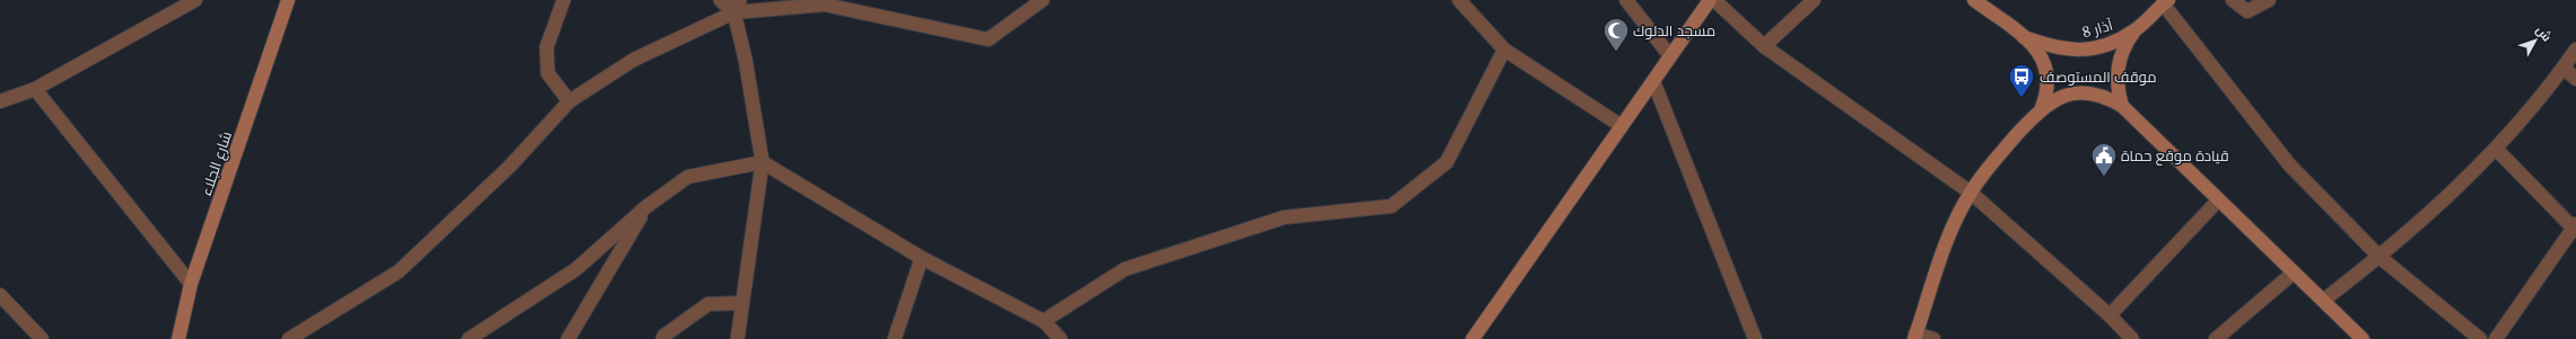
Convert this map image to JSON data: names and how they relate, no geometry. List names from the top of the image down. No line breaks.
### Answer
{"streets":{"main road":["8 آذار","شارع الجلاء"]},"places":{"mosque":["مسجد الدلوك"],"bus stop":["موقف المستوصف"],"public building":["قيادة موقع حماة"]},"north":"top right"}
